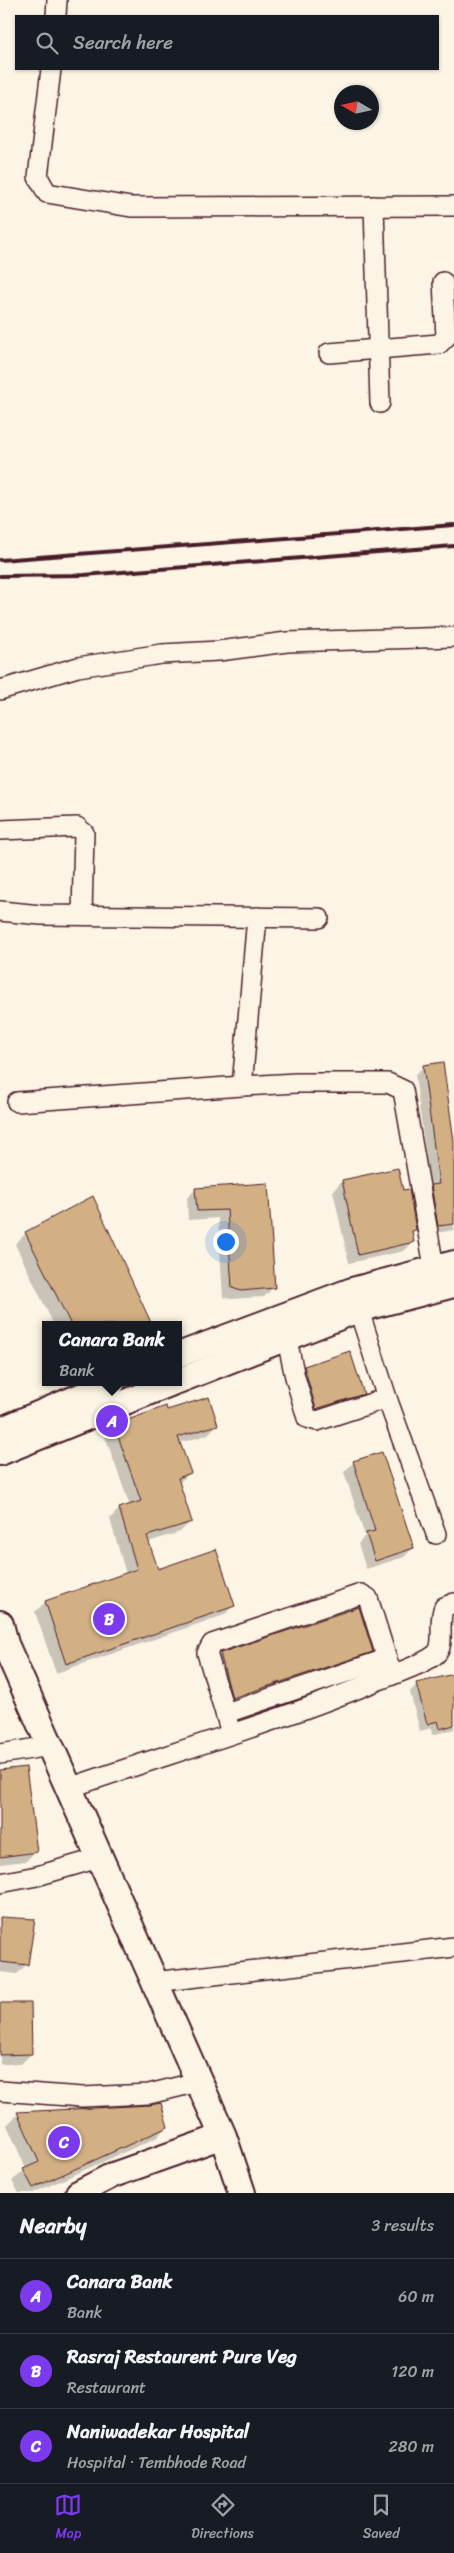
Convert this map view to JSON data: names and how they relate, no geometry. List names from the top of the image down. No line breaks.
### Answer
{"north":"left","page":{"search":"Search here","popup":["Canara Bank","Bank"],"pins":["A","B","C"],"heading":["Nearby","3 results"],"list":[{"mark":"A","name":"Canara Bank","note":"Bank","value":"60 m"},{"mark":"B","name":"Rasraj Restaurent Pure Veg","note":"Restaurant","value":"120 m"},{"mark":"C","name":"Naniwadekar Hospital","note":"Hospital · Tembhode Road","value":"280 m"}],"nav":["Map","Directions","Saved"]}}
